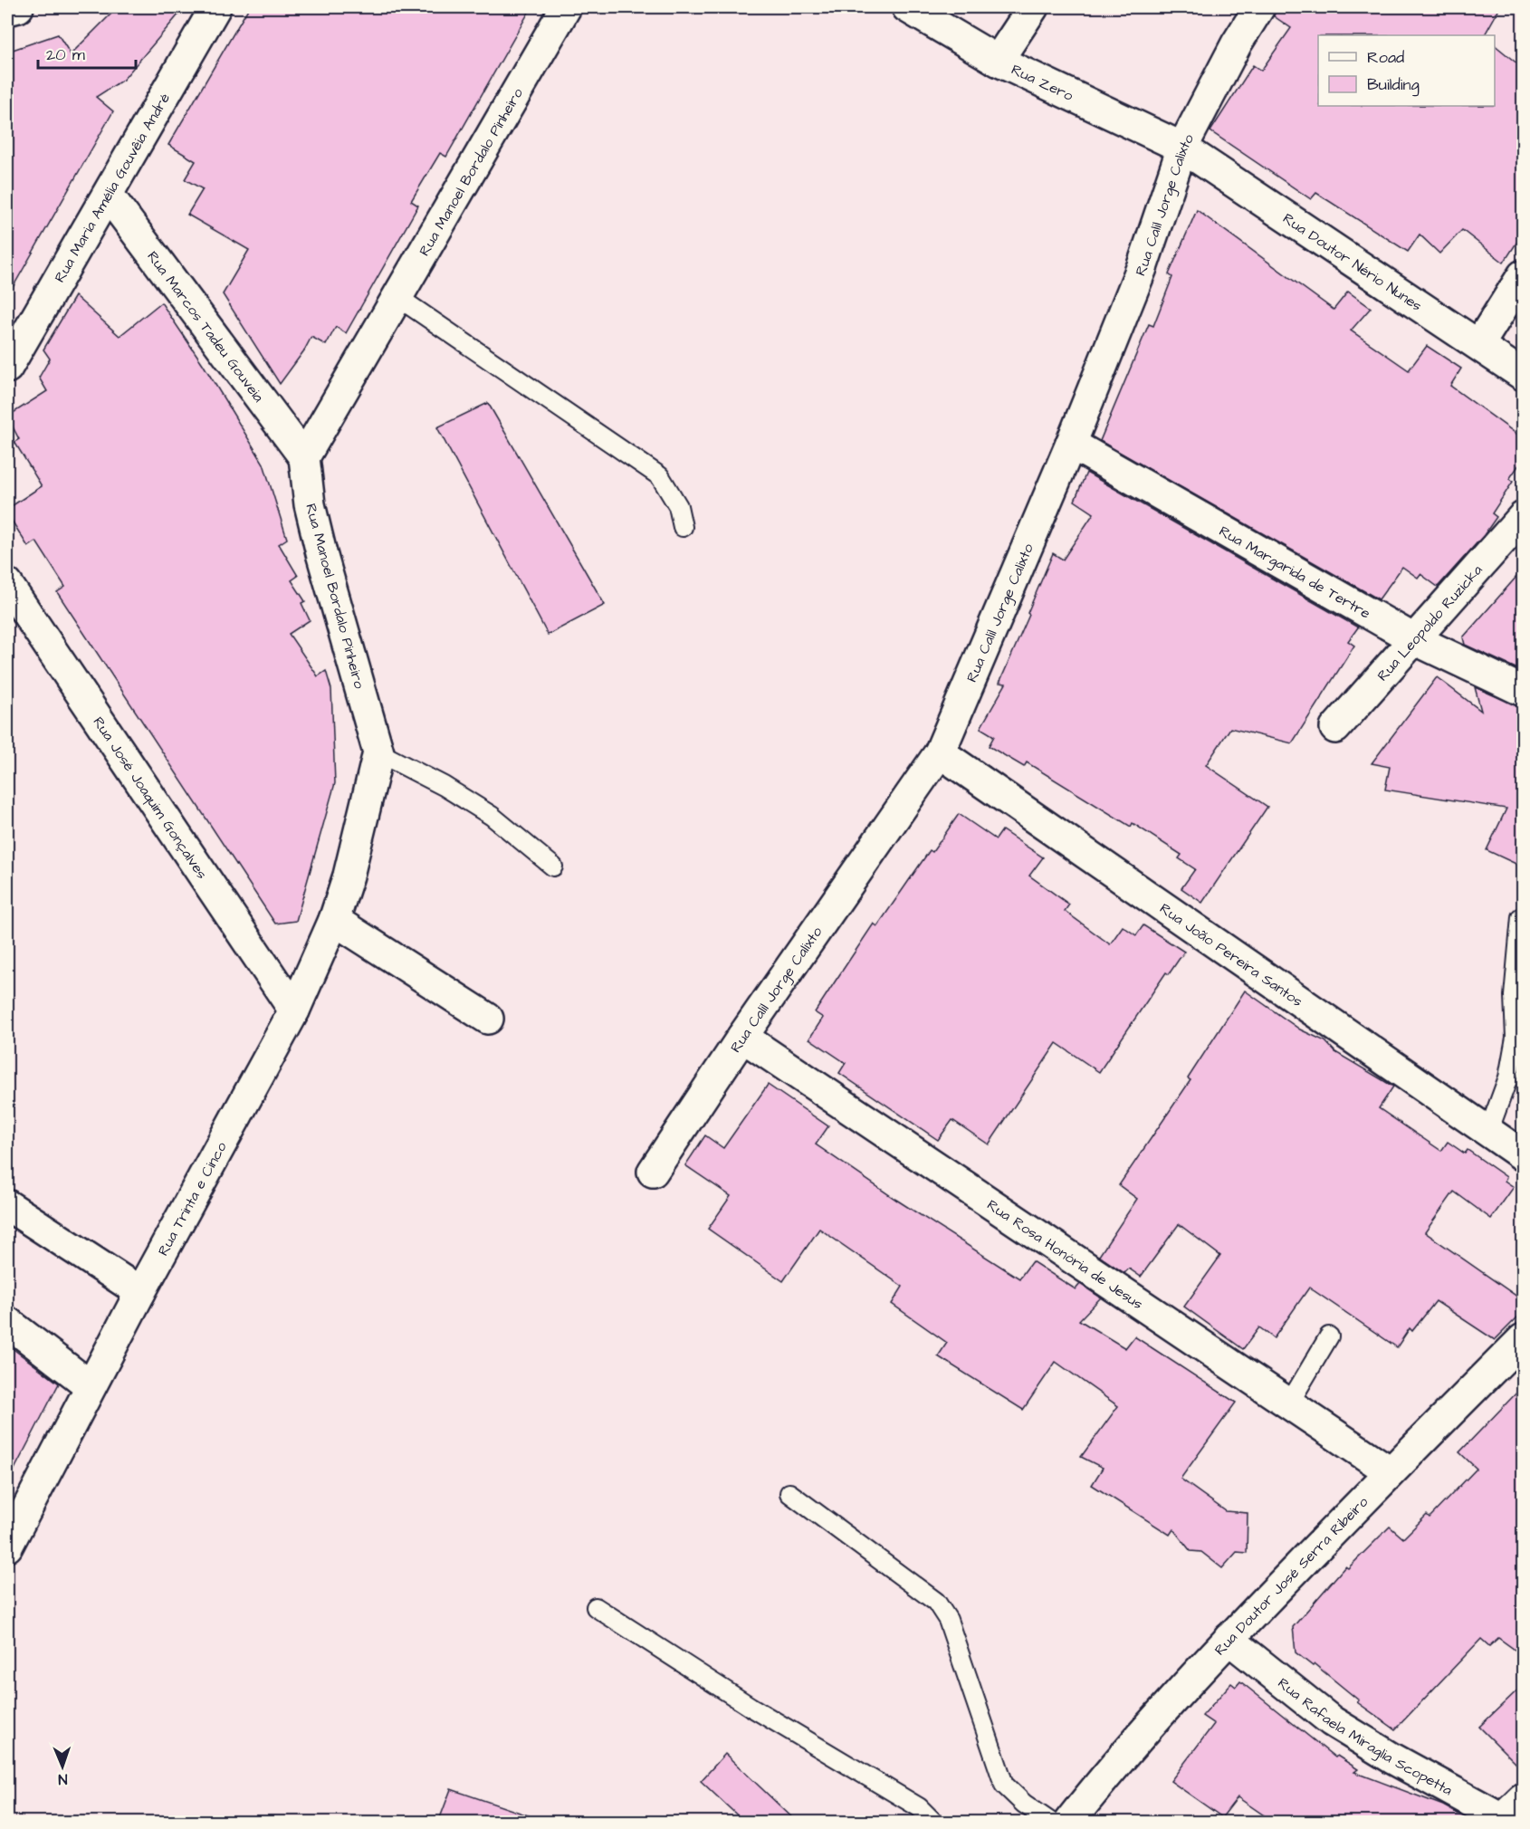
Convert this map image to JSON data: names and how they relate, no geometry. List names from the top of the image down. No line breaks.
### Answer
{"streets":{"street":["Rua Zero","Rua Manoel Bordalo Pinheiro","Rua Maria Amélia Gouvêia André","Rua Calil Jorge Calixto","Rua Doutor Nério Nunes","Rua Marcos Tadeu Gouveia","Rua Margarida de Tertre","Rua Leopoldo Ruzicka","Rua José Joaquim Gonçalves","Rua João Pereira Santos","Rua Trinta e Cinco","Rua Rosa Honória de Jesus","Rua Doutor José Serra Ribeiro","Rua Rafaela Miraglia Scopetta"]},"crossings":[["Rua Zero","Rua Calil Jorge Calixto"],["Rua Zero","Rua Doutor Nério Nunes"],["Rua Manoel Bordalo Pinheiro","Rua Marcos Tadeu Gouveia"],["Rua Manoel Bordalo Pinheiro","Rua José Joaquim Gonçalves"],["Rua Manoel Bordalo Pinheiro","Rua Trinta e Cinco"],["Rua Maria Amélia Gouvêia André","Rua Marcos Tadeu Gouveia"],["Rua Calil Jorge Calixto","Rua Doutor Nério Nunes"],["Rua Calil Jorge Calixto","Rua Margarida de Tertre"],["Rua Calil Jorge Calixto","Rua João Pereira Santos"],["Rua Calil Jorge Calixto","Rua Rosa Honória de Jesus"],["Rua Margarida de Tertre","Rua Leopoldo Ruzicka"],["Rua José Joaquim Gonçalves","Rua Trinta e Cinco"],["Rua Rosa Honória de Jesus","Rua Doutor José Serra Ribeiro"],["Rua Doutor José Serra Ribeiro","Rua Rafaela Miraglia Scopetta"]],"legend":["Road","Building"],"scale_bar":"20 m","north":"bottom"}
